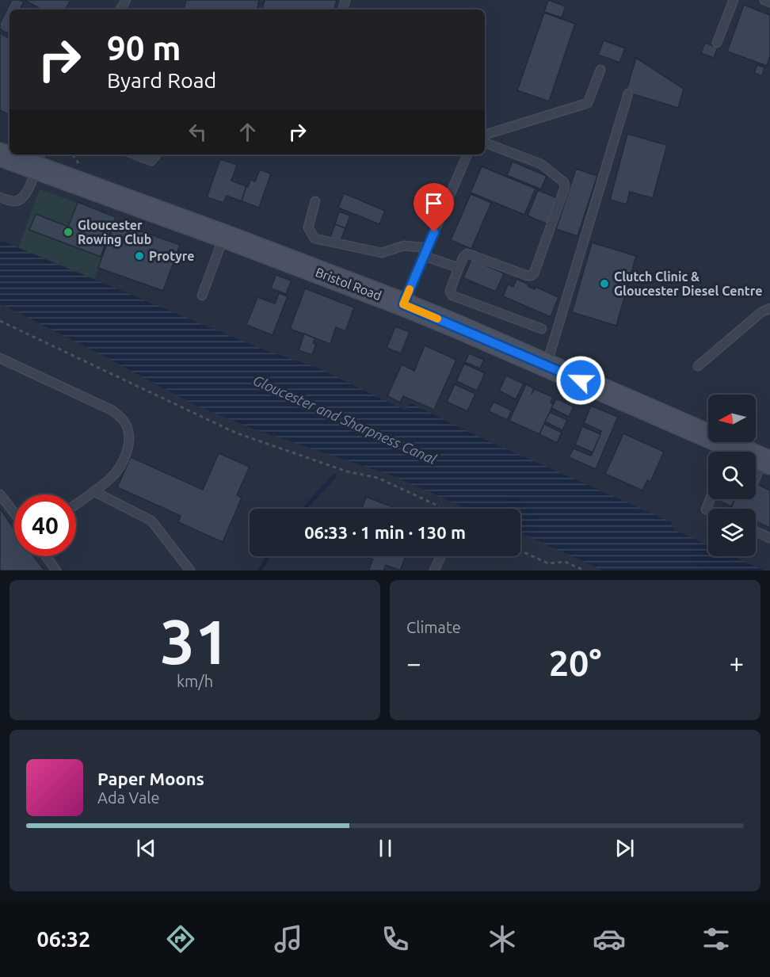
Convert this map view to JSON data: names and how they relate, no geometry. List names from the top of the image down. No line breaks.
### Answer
{"streets":{"street":["Bristol Road"]},"water":["Gloucester and Sharpness Canal"],"places":["Gloucester Rowing Club","Protyre","Clutch Clinic & Gloucester Diesel Centre"],"north":"left","page":{"turn":["90 m","Byard Road"],"limit":"40","trip":"06:33 · 1 min · 130 m","tile":[["31","km/h"],"Climate"],"heat":["−","20°","+"],"song":["Paper Moons","Ada Vale"],"tabs":"06:32"}}
